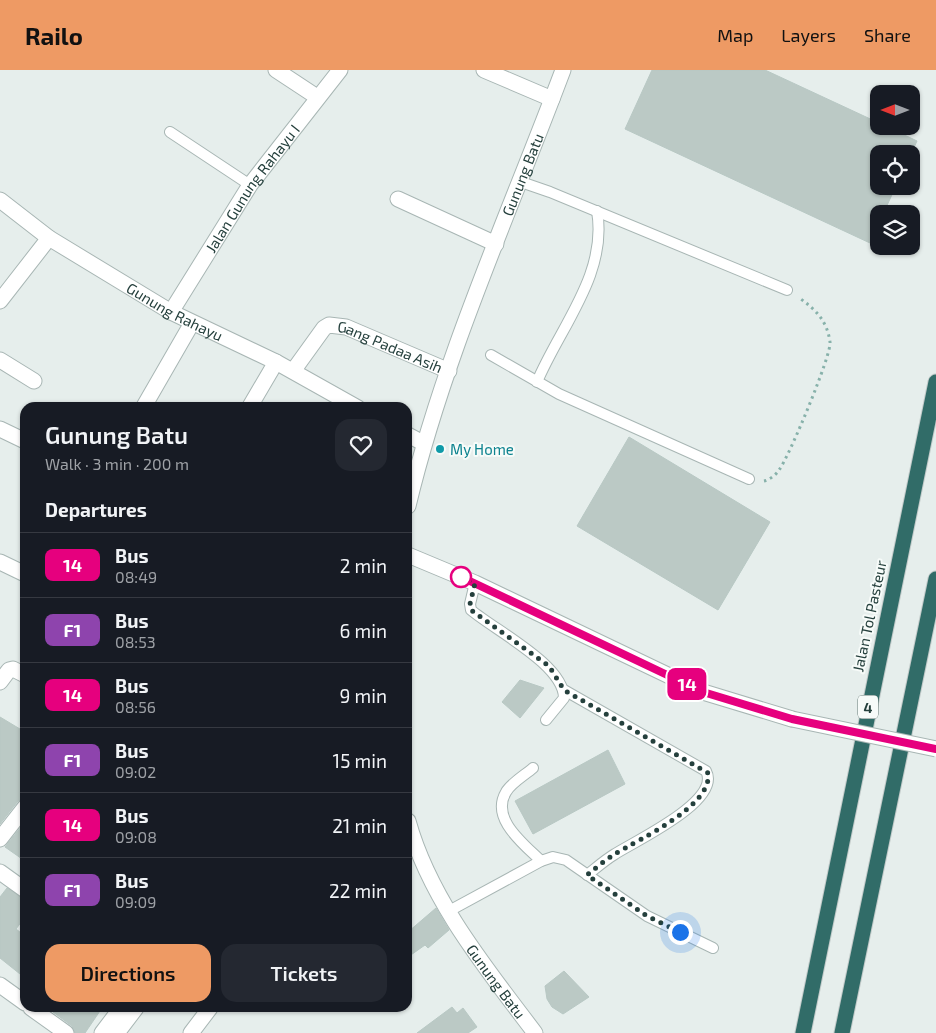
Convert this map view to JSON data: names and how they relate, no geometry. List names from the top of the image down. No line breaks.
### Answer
{"streets":{"highway":["Jalan Tol Pasteur","4"],"street":["Gunung Batu","Jalan Gunung Rahayu I","Gunung Rahayu","Gang Padaa Asih"]},"crossings":[["Gunung Batu","Gang Padaa Asih"],["Jalan Gunung Rahayu I","Gunung Rahayu"],["Gunung Rahayu","Gang Padaa Asih"]],"places":["My Home"],"lines":["bus line 14"],"north":"left","page":{"header":"Railo","nav":["Map","Layers","Share"],"on_map":"14","heading":[["Gunung Batu","Walk · 3 min · 200 m"],"Departures"],"list":[{"mark":"14","name":"Bus","note":"08:49","value":"2 min"},{"mark":"F1","name":"Bus","note":"08:53","value":"6 min"},{"mark":"14","name":"Bus","note":"08:56","value":"9 min"},{"mark":"F1","name":"Bus","note":"09:02","value":"15 min"},{"mark":"14","name":"Bus","note":"09:08","value":"21 min"},{"mark":"F1","name":"Bus","note":"09:09","value":"22 min"}],"buttons":["Directions","Tickets"]}}
